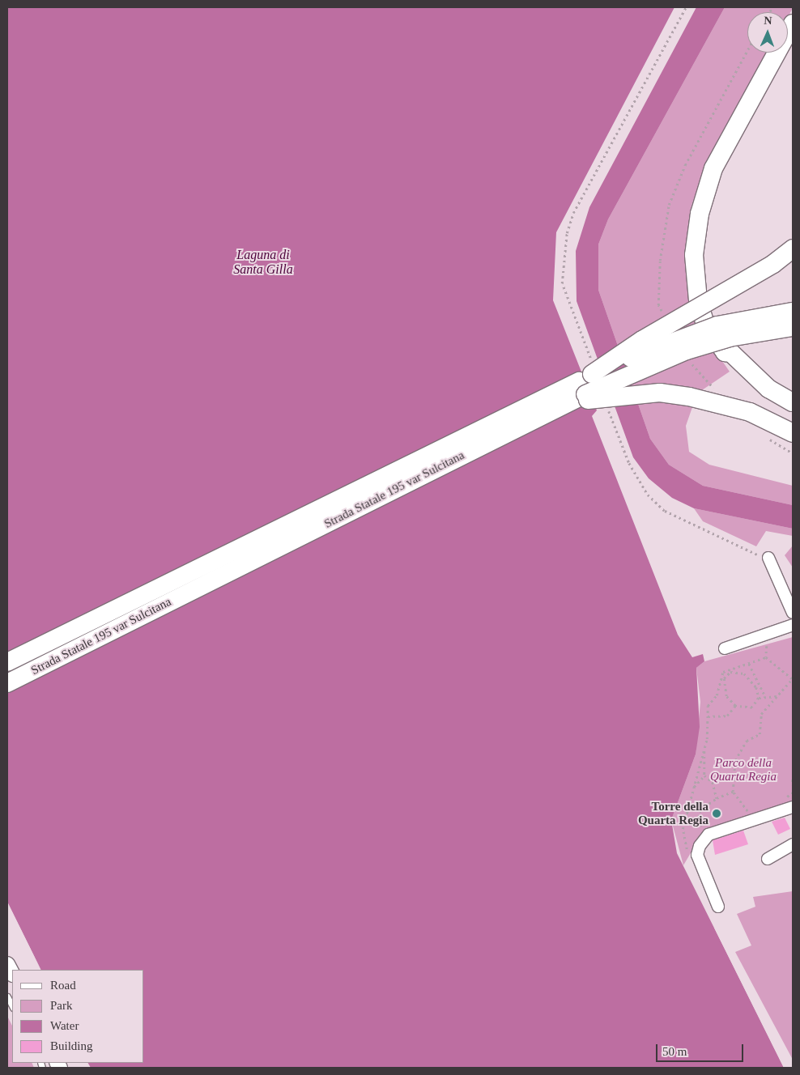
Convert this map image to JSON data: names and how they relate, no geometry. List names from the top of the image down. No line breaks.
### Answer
{"streets":{"highway":["Strada Statale 195 var Sulcitana"]},"water":["Laguna di Santa Gilla"],"parks":["Parco della Quarta Regia"],"places":["Torre della Quarta Regia"],"legend":["Road","Park","Water","Building"],"scale_bar":"50 m","north":"top"}
